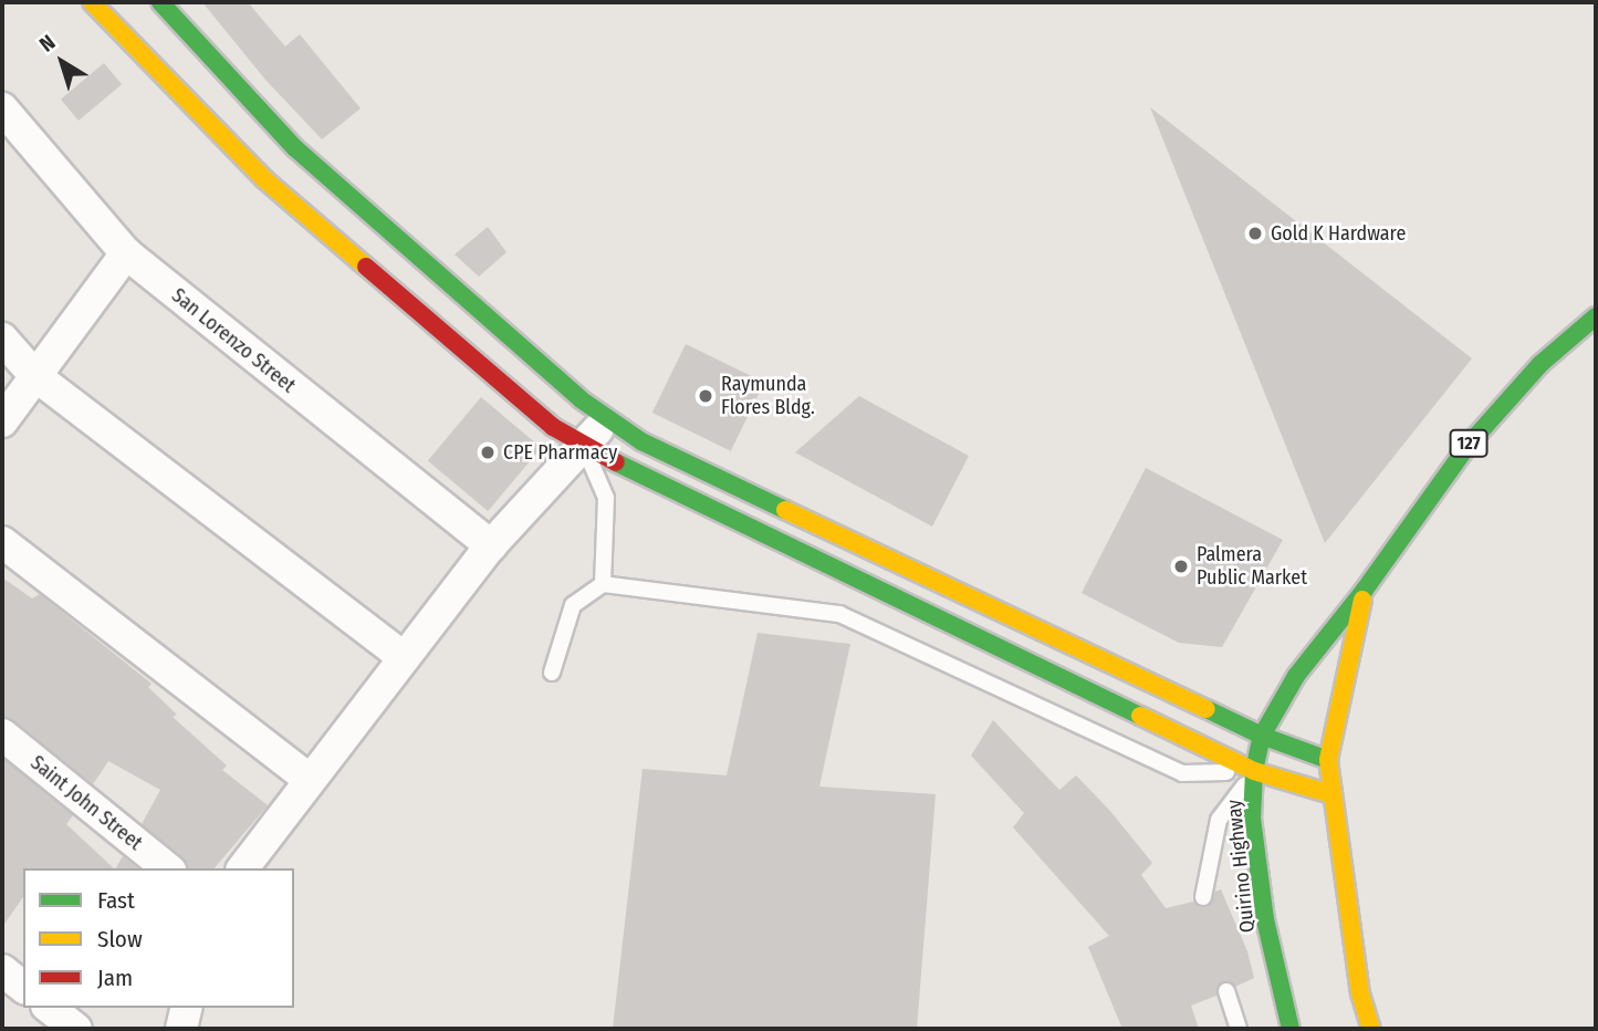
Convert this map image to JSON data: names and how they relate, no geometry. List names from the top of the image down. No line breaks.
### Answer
{"streets":{"street":["San Lorenzo Street","127","Saint John Street","Quirino Highway"]},"places":["Gold K Hardware","Raymunda Flores Bldg.","CPE Pharmacy","Palmera Public Market"],"legend":["Fast","Slow","Jam"],"north":"top left"}
